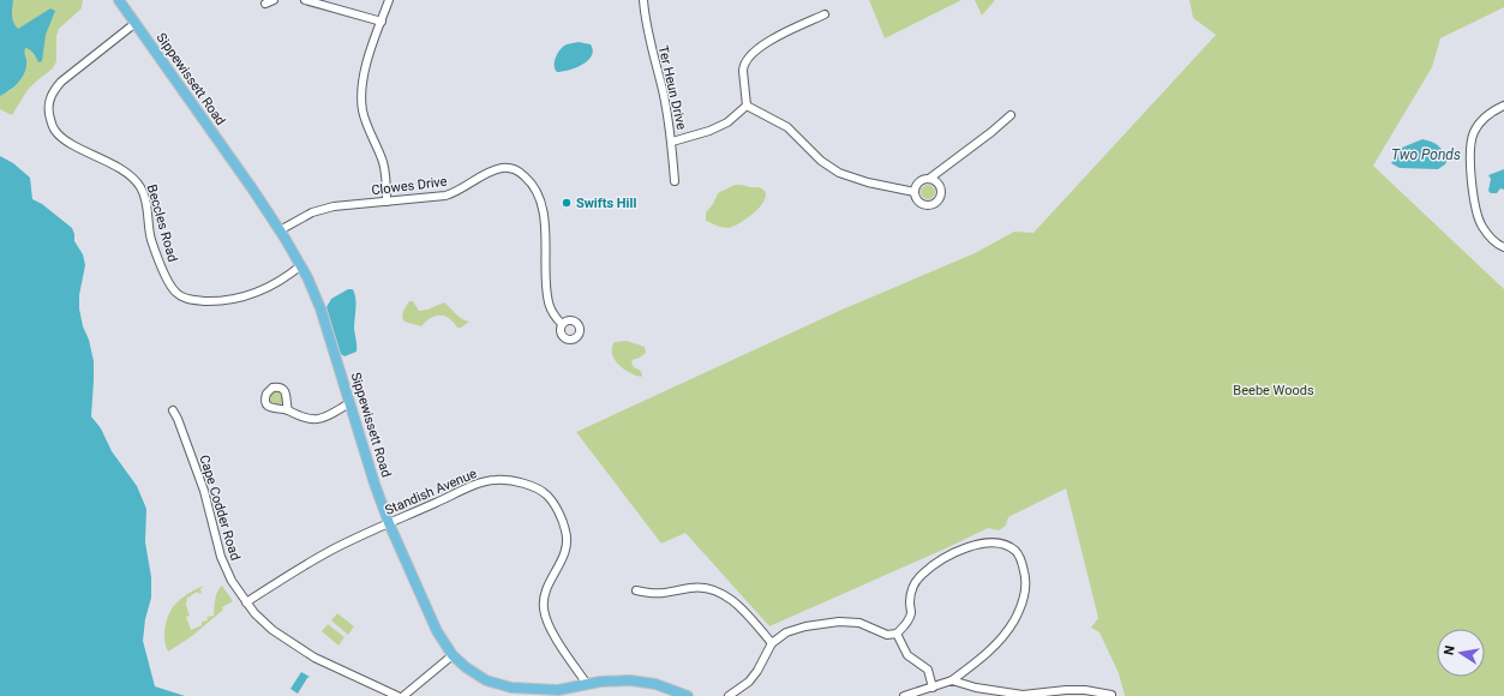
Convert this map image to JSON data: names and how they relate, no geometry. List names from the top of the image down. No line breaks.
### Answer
{"streets":{"main road":["Sippewissett Road"],"street":["Ter Heun Drive","Clowes Drive","Beccles Road","Standish Avenue","Cape Codder Road"]},"crossings":[["Sippewissett Road","Clowes Drive"],["Sippewissett Road","Beccles Road"],["Sippewissett Road","Standish Avenue"],["Standish Avenue","Cape Codder Road"]],"water":["Two Ponds"],"parks":["Beebe Woods"],"places":["Swifts Hill"],"north":"left"}
